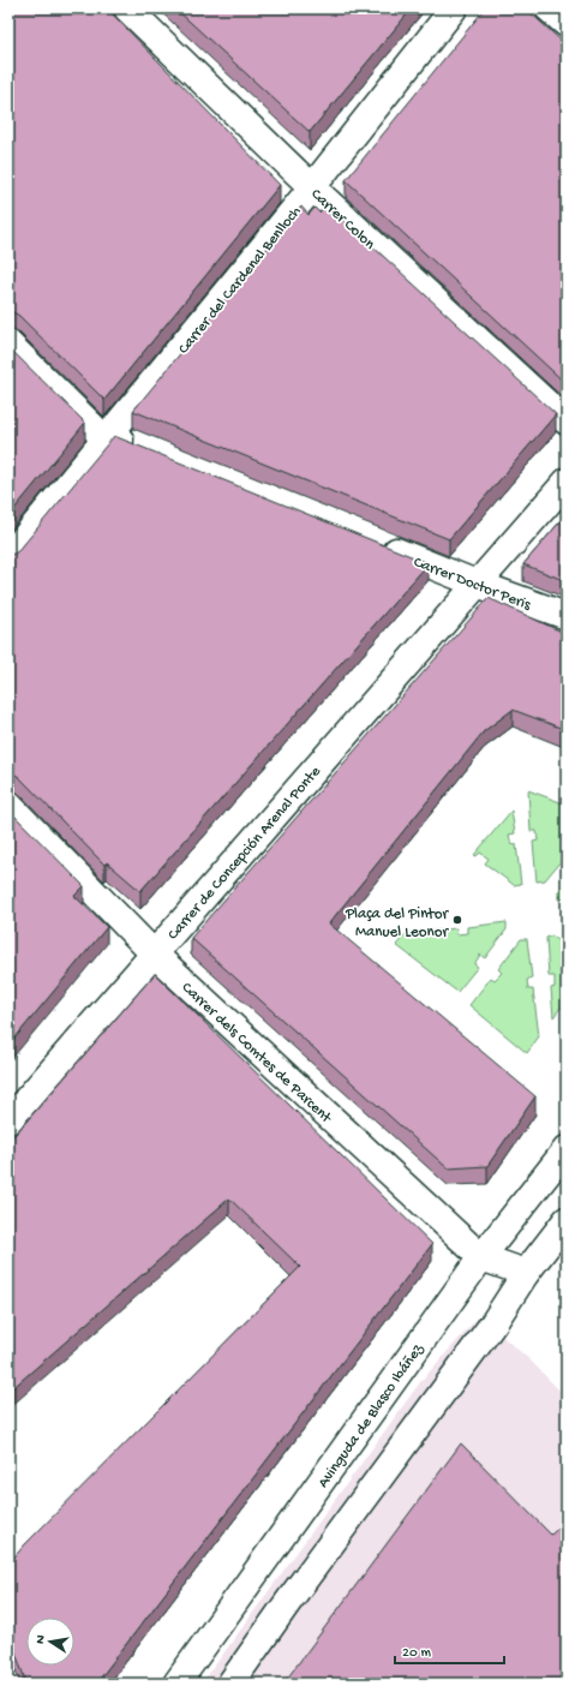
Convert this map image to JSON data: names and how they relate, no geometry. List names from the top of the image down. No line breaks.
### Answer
{"streets":{"street":["Carrer Colon","Carrer del Cardenal Benlloch","Carrer Doctor Peris","Carrer de Concepción Arenal Ponte","Carrer dels Comtes de Parcent","Avinguda de Blasco Ibáñez"]},"crossings":[["Carrer Colon","Carrer del Cardenal Benlloch"],["Carrer Doctor Peris","Carrer de Concepción Arenal Ponte"],["Carrer de Concepción Arenal Ponte","Carrer dels Comtes de Parcent"],["Carrer dels Comtes de Parcent","Avinguda de Blasco Ibáñez"]],"places":["Plaça del Pintor Manuel Leonor"],"scale_bar":"20 m","north":"left"}
